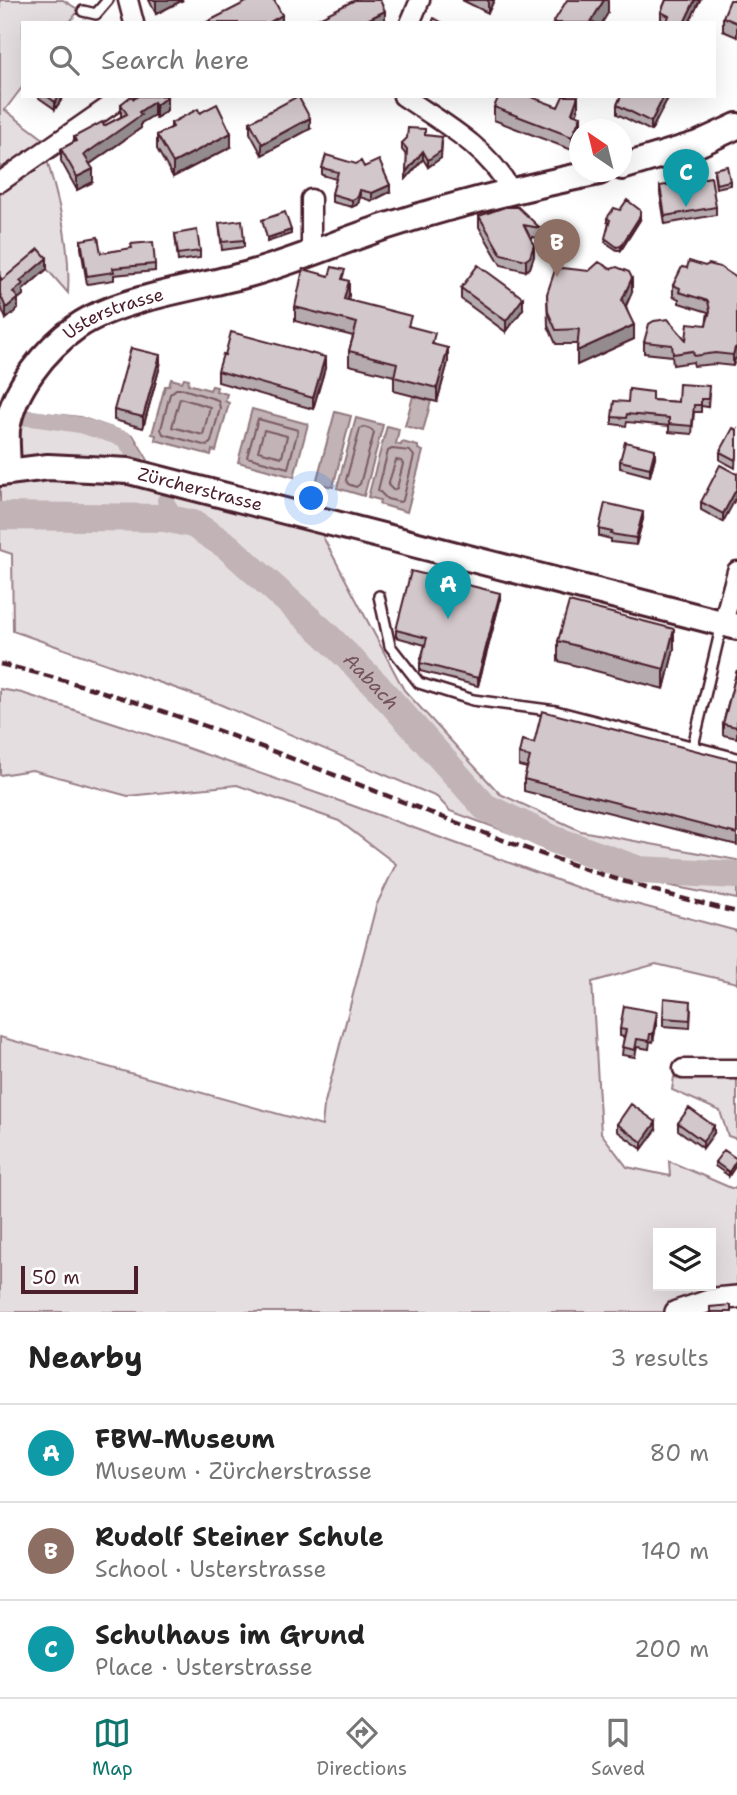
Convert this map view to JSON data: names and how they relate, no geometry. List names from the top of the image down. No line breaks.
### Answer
{"streets":{"main road":["Usterstrasse","Zürcherstrasse"]},"crossings":[["Usterstrasse","Zürcherstrasse"]],"water":["Aabach"],"scale_bar":"50 m","north":"top left","page":{"search":"Search here","pins":["C","B","A"],"scale":"50 m","heading":["Nearby","3 results"],"list":[{"mark":"A","name":"FBW-Museum","note":"Museum · Zürcherstrasse","value":"80 m"},{"mark":"B","name":"Rudolf Steiner Schule","note":"School · Usterstrasse","value":"140 m"},{"mark":"C","name":"Schulhaus im Grund","note":"Place · Usterstrasse","value":"200 m"}],"nav":["Map","Directions","Saved"]}}
